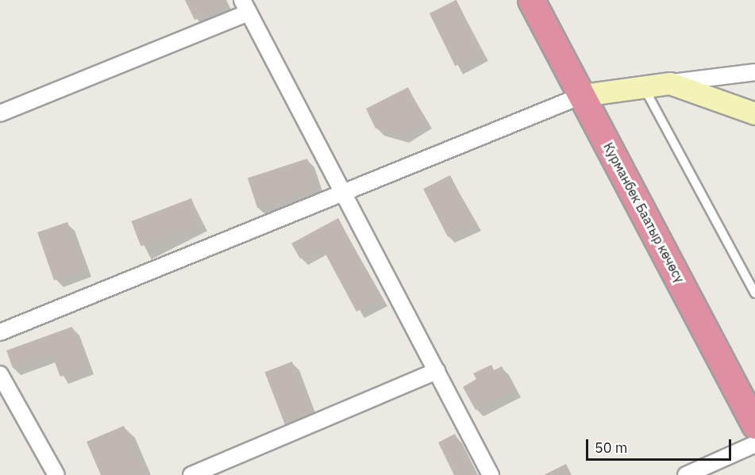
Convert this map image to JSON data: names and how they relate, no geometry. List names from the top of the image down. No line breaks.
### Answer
{"streets":{"highway":["Курманбек Баатыр көчөсү"]},"scale_bar":"50 m"}
